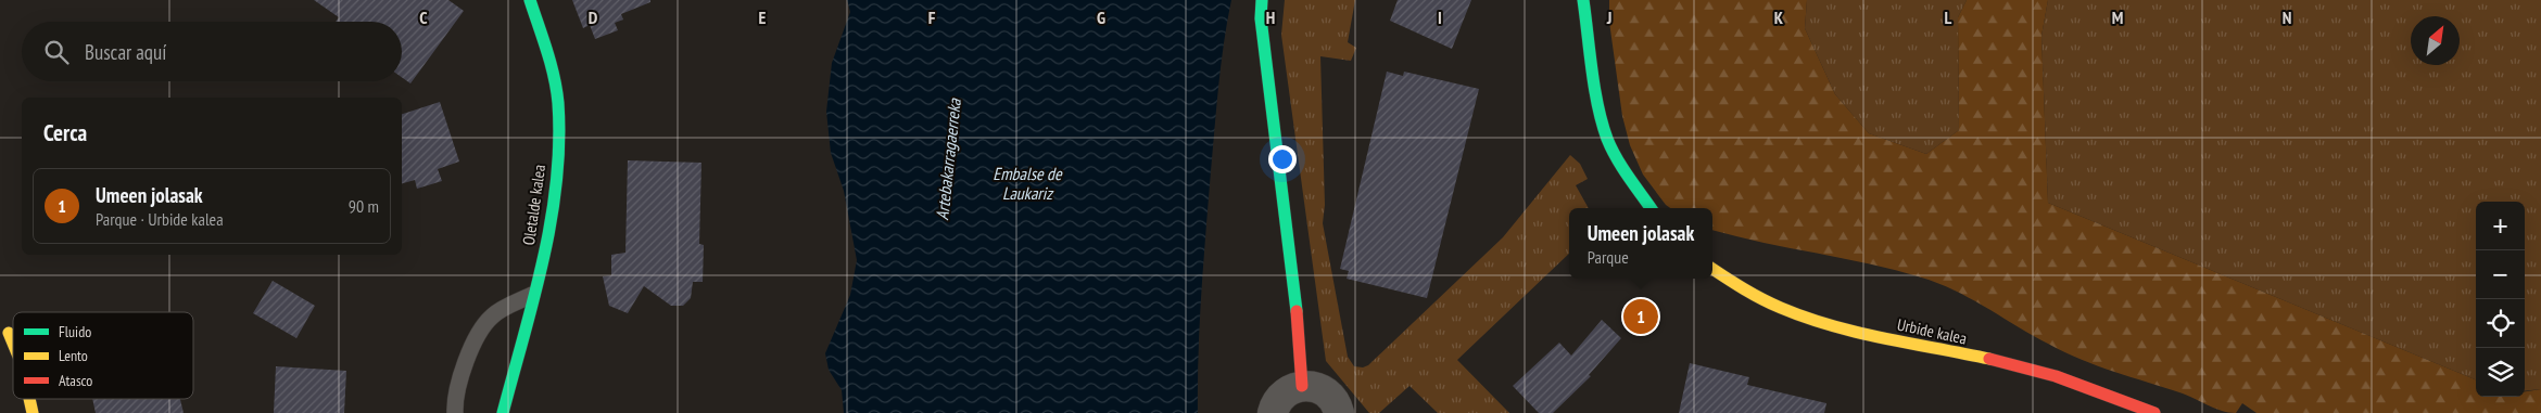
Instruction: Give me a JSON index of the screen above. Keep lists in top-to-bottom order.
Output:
{
  "streets": {
    "street": ["Oletalde kalea", "Urbide kalea"]
  },
  "water": ["Artebakarragaerreka", "Embalse de Laukariz"],
  "legend": ["Fluido", "Lento", "Atasco"],
  "north": "top right",
  "page": {
    "search": "Buscar aquí",
    "heading": "Cerca",
    "list": [
      {
        "mark": "1",
        "name": "Umeen jolasak",
        "note": "Parque · Urbide kalea",
        "value": "90 m"
      }
    ],
    "map_buttons": ["+", "−"],
    "popup": ["Umeen jolasak", "Parque"],
    "pins": "1"
  },
  "grid": {
    "columns": [
      "C",
      "D",
      "E",
      "F",
      "G",
      "H",
      "I",
      "J",
      "K",
      "L",
      "M",
      "N"
    ]
  }
}
